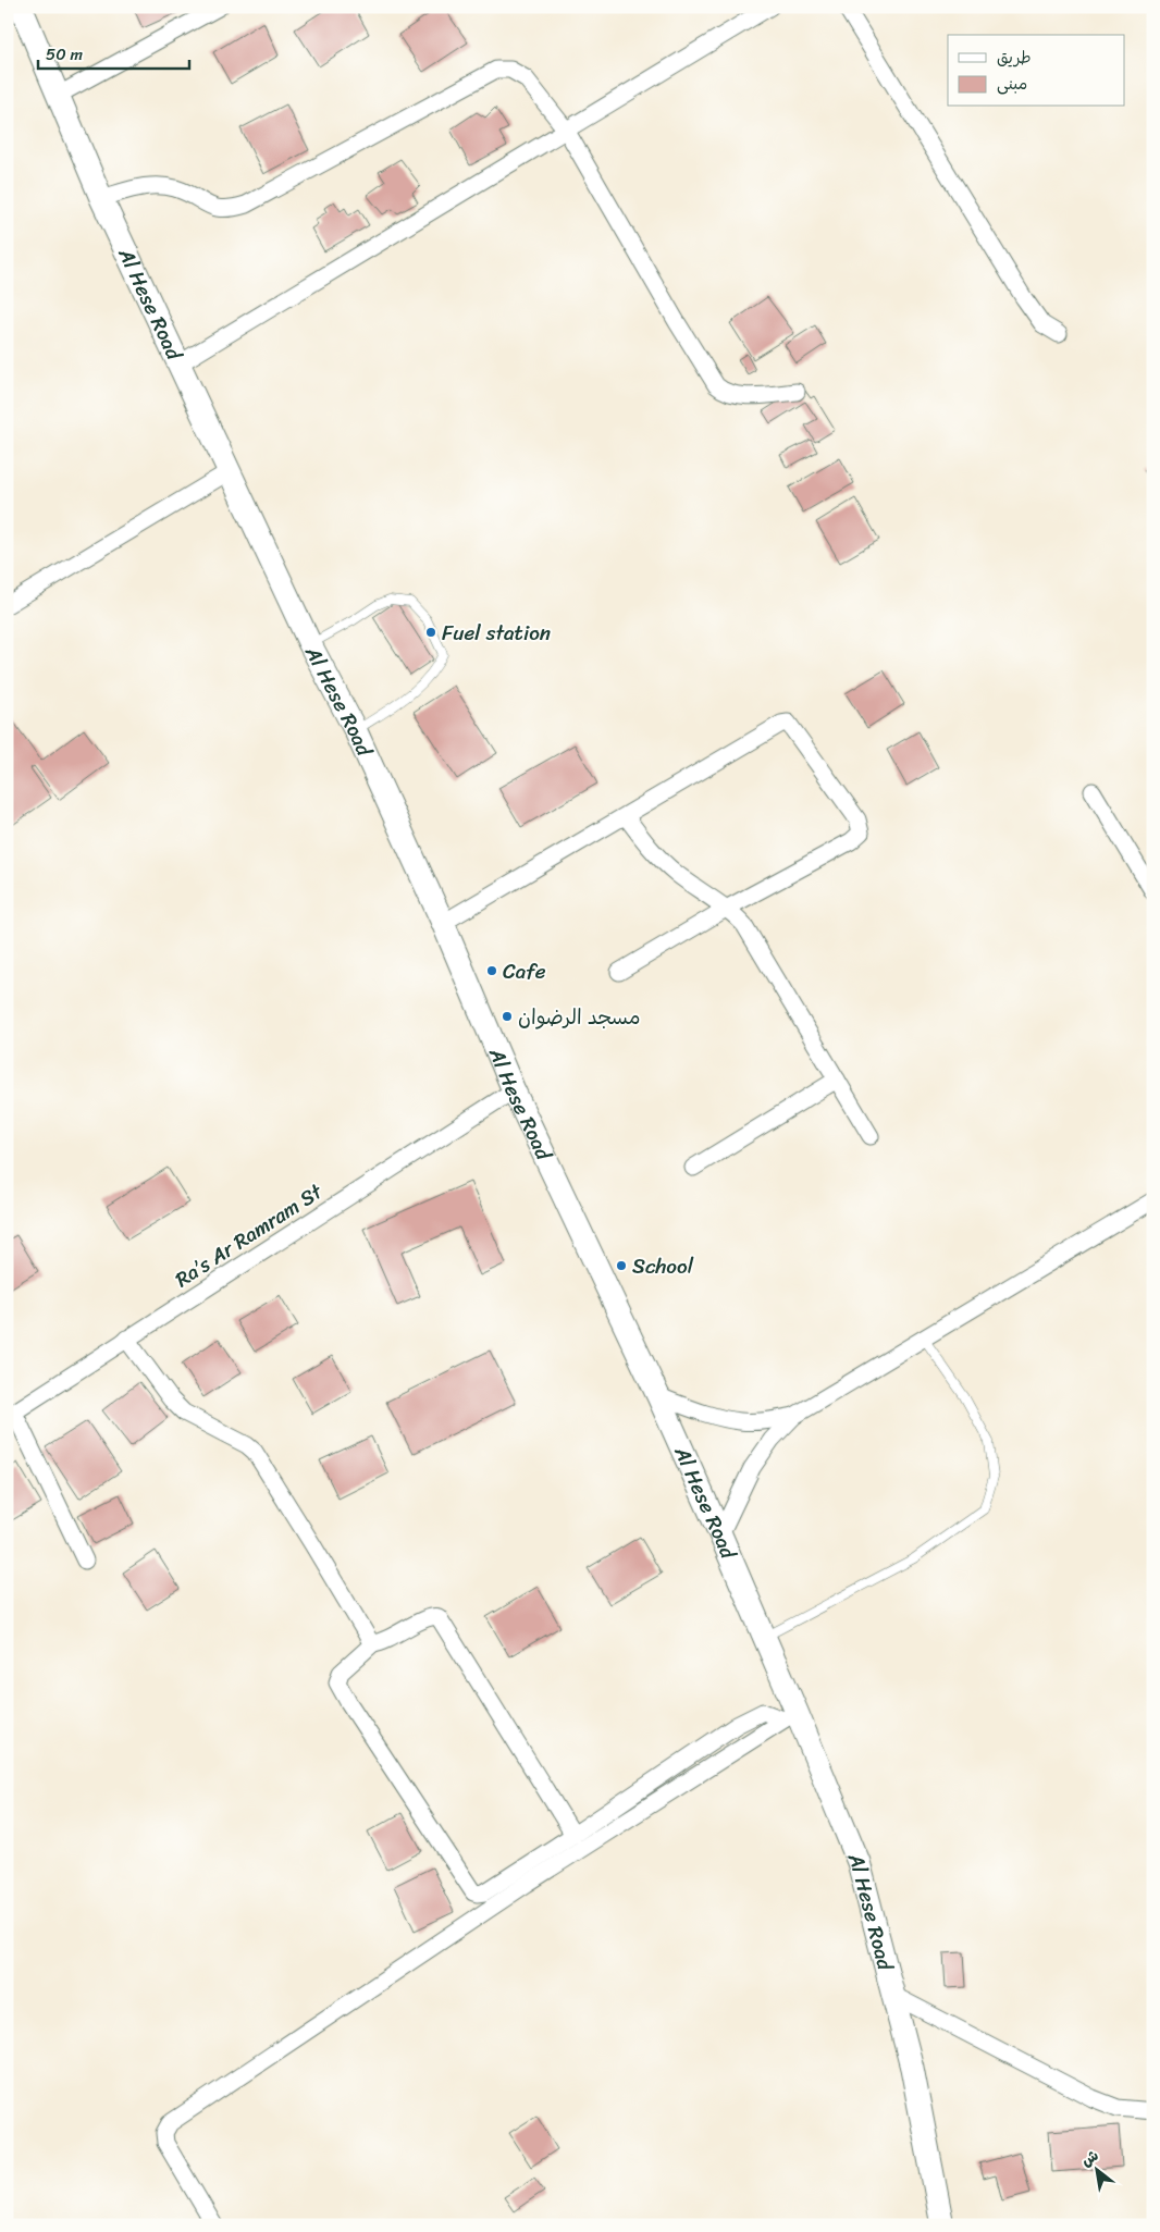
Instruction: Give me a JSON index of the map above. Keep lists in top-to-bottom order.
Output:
{
  "streets": {
    "street": ["Al Hese Road", "Ra’s Ar Ramram St"]
  },
  "crossings": [
    ["Al Hese Road", "Ra’s Ar Ramram St"]
  ],
  "places": [
    "Fuel station",
    "Cafe",
    "مسجد الرضوان",
    "School"
  ],
  "legend": ["طريق", "مبنى"],
  "scale_bar": "50 m",
  "north": "top left"
}
